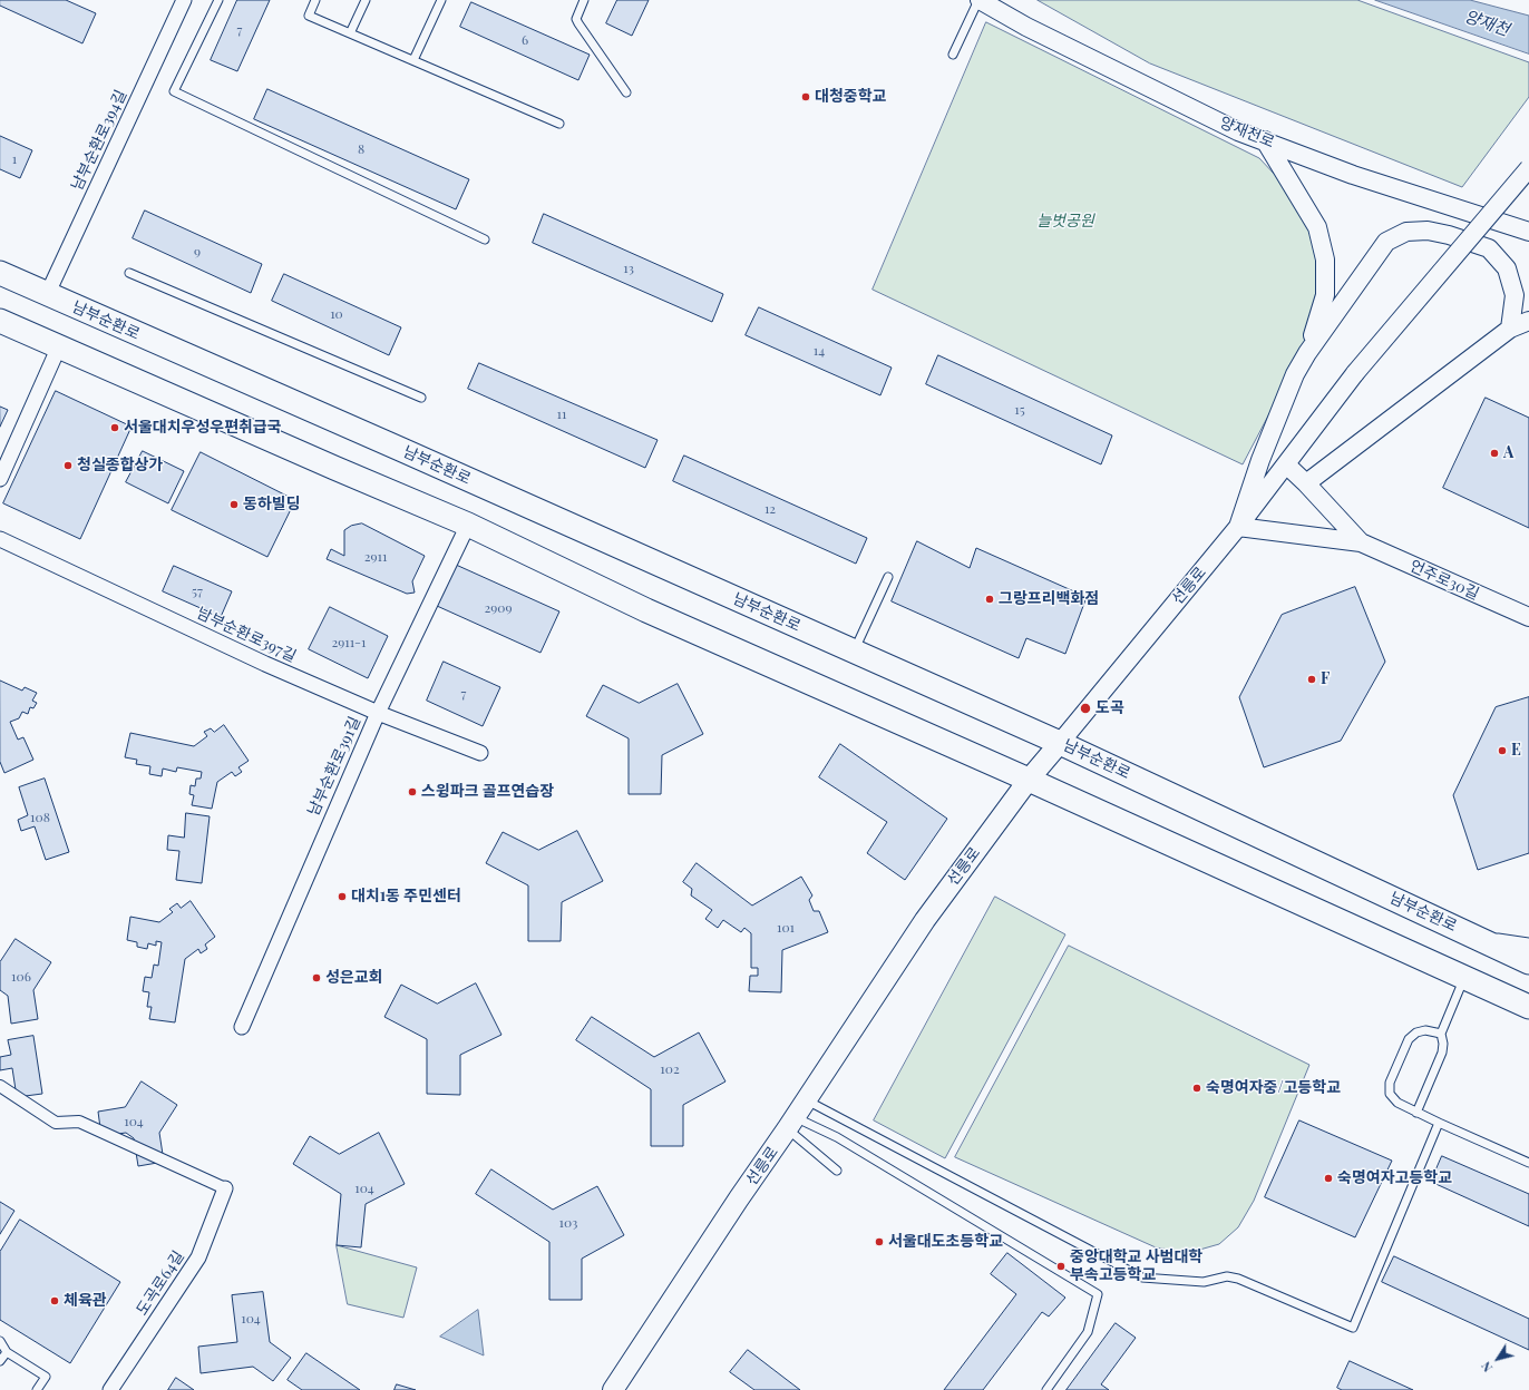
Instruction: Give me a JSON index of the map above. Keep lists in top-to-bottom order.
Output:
{
  "streets": {
    "main road": ["남부순환로", "선릉로"],
    "street": [
      "양재천로",
      "남부순환로394길",
      "언주로30길",
      "남부순환로397길",
      "남부순환로391길",
      "도곡로64길"
    ]
  },
  "crossings": [
    ["남부순환로394길", "남부순환로"],
    ["남부순환로", "선릉로"],
    ["남부순환로397길", "남부순환로391길"]
  ],
  "water": ["양재천"],
  "parks": ["늘벗공원"],
  "places": [
    "대청중학교",
    "서울대치우성우편취급국",
    "A",
    "청실종합상가",
    "동하빌딩",
    "그랑프리백화점",
    "F",
    "도곡",
    "E",
    "스윙파크 골프연습장",
    "대치1동 주민센터",
    "성은교회",
    "숙명여자중/고등학교",
    "숙명여자고등학교",
    "서울대도초등학교",
    "중앙대학교 사범대학 부속고등학교",
    "체육관"
  ],
  "house_numbers": [
    "7",
    "6",
    "8",
    "1",
    "9",
    "13",
    "10",
    "14",
    "15",
    "11",
    "12",
    "2911",
    "57",
    "2909",
    "2911-1",
    "7",
    "108",
    "101",
    "106",
    "102",
    "104",
    "104",
    "103",
    "104"
  ],
  "north": "bottom left"
}
